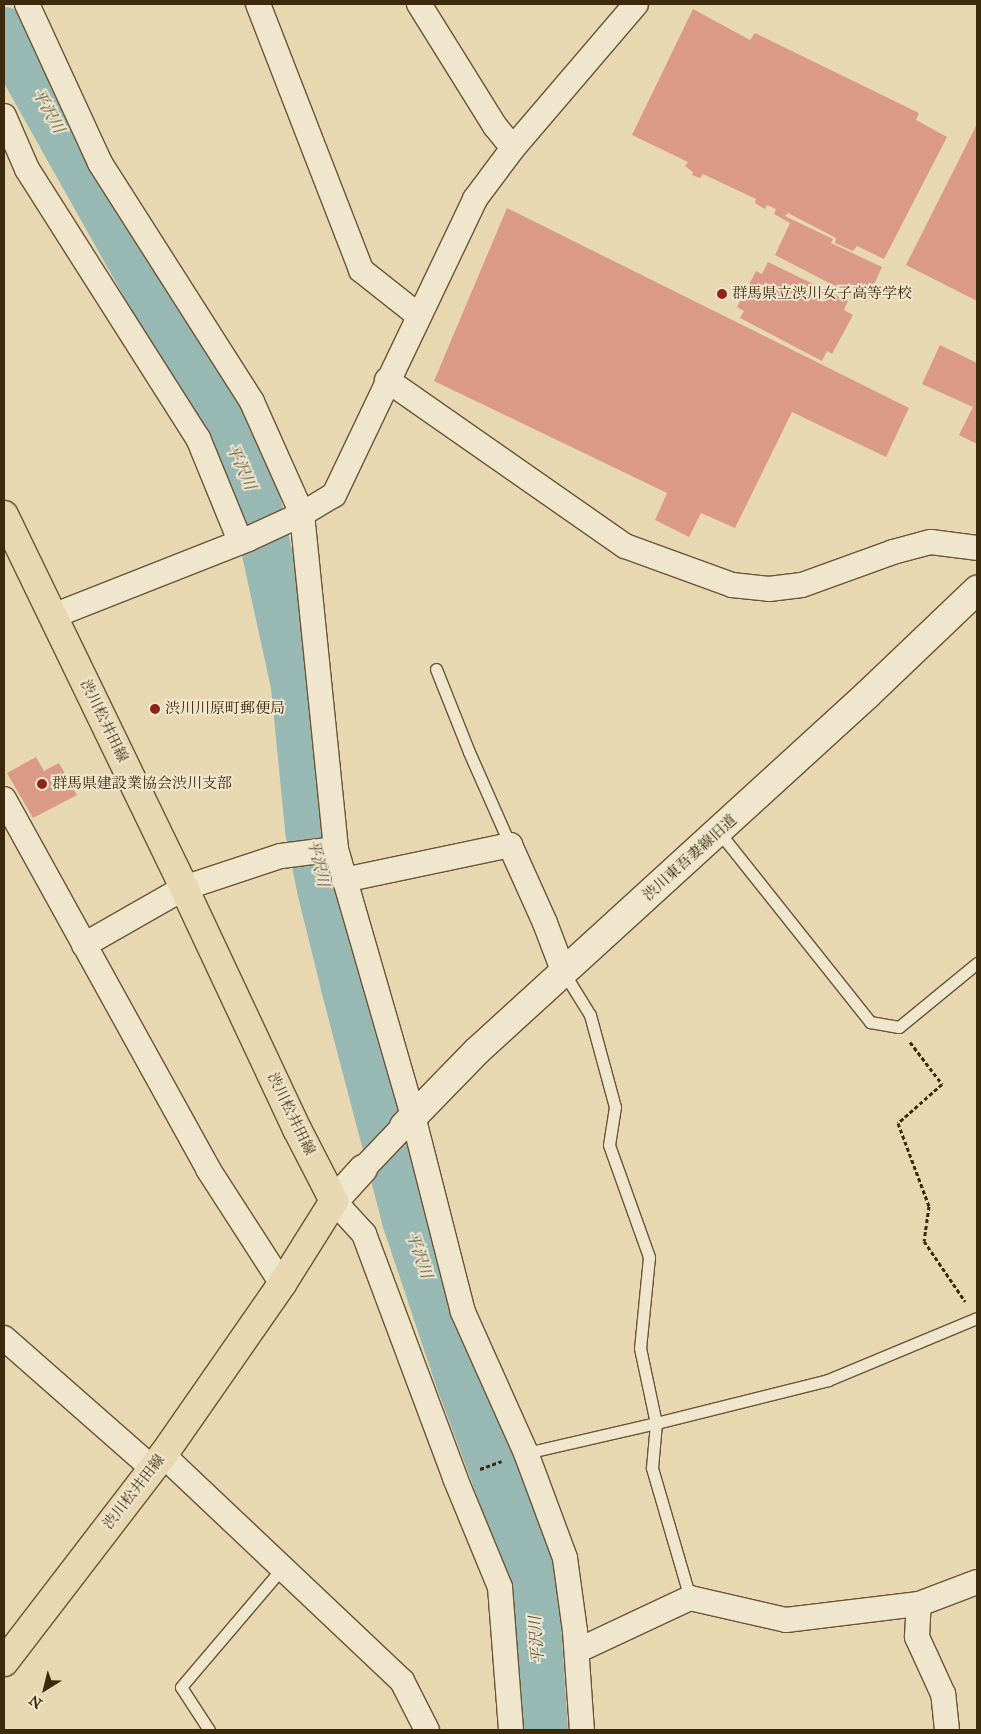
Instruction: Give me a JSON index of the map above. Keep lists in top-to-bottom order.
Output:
{
  "streets": {
    "main road": ["渋川松井田線"],
    "street": ["渋川東吾妻線旧道"]
  },
  "water": ["平沢川"],
  "places": ["群馬県立渋川女子高等学校", "渋川川原町郵便局", "群馬県建設業協会渋川支部"],
  "north": "bottom left"
}
